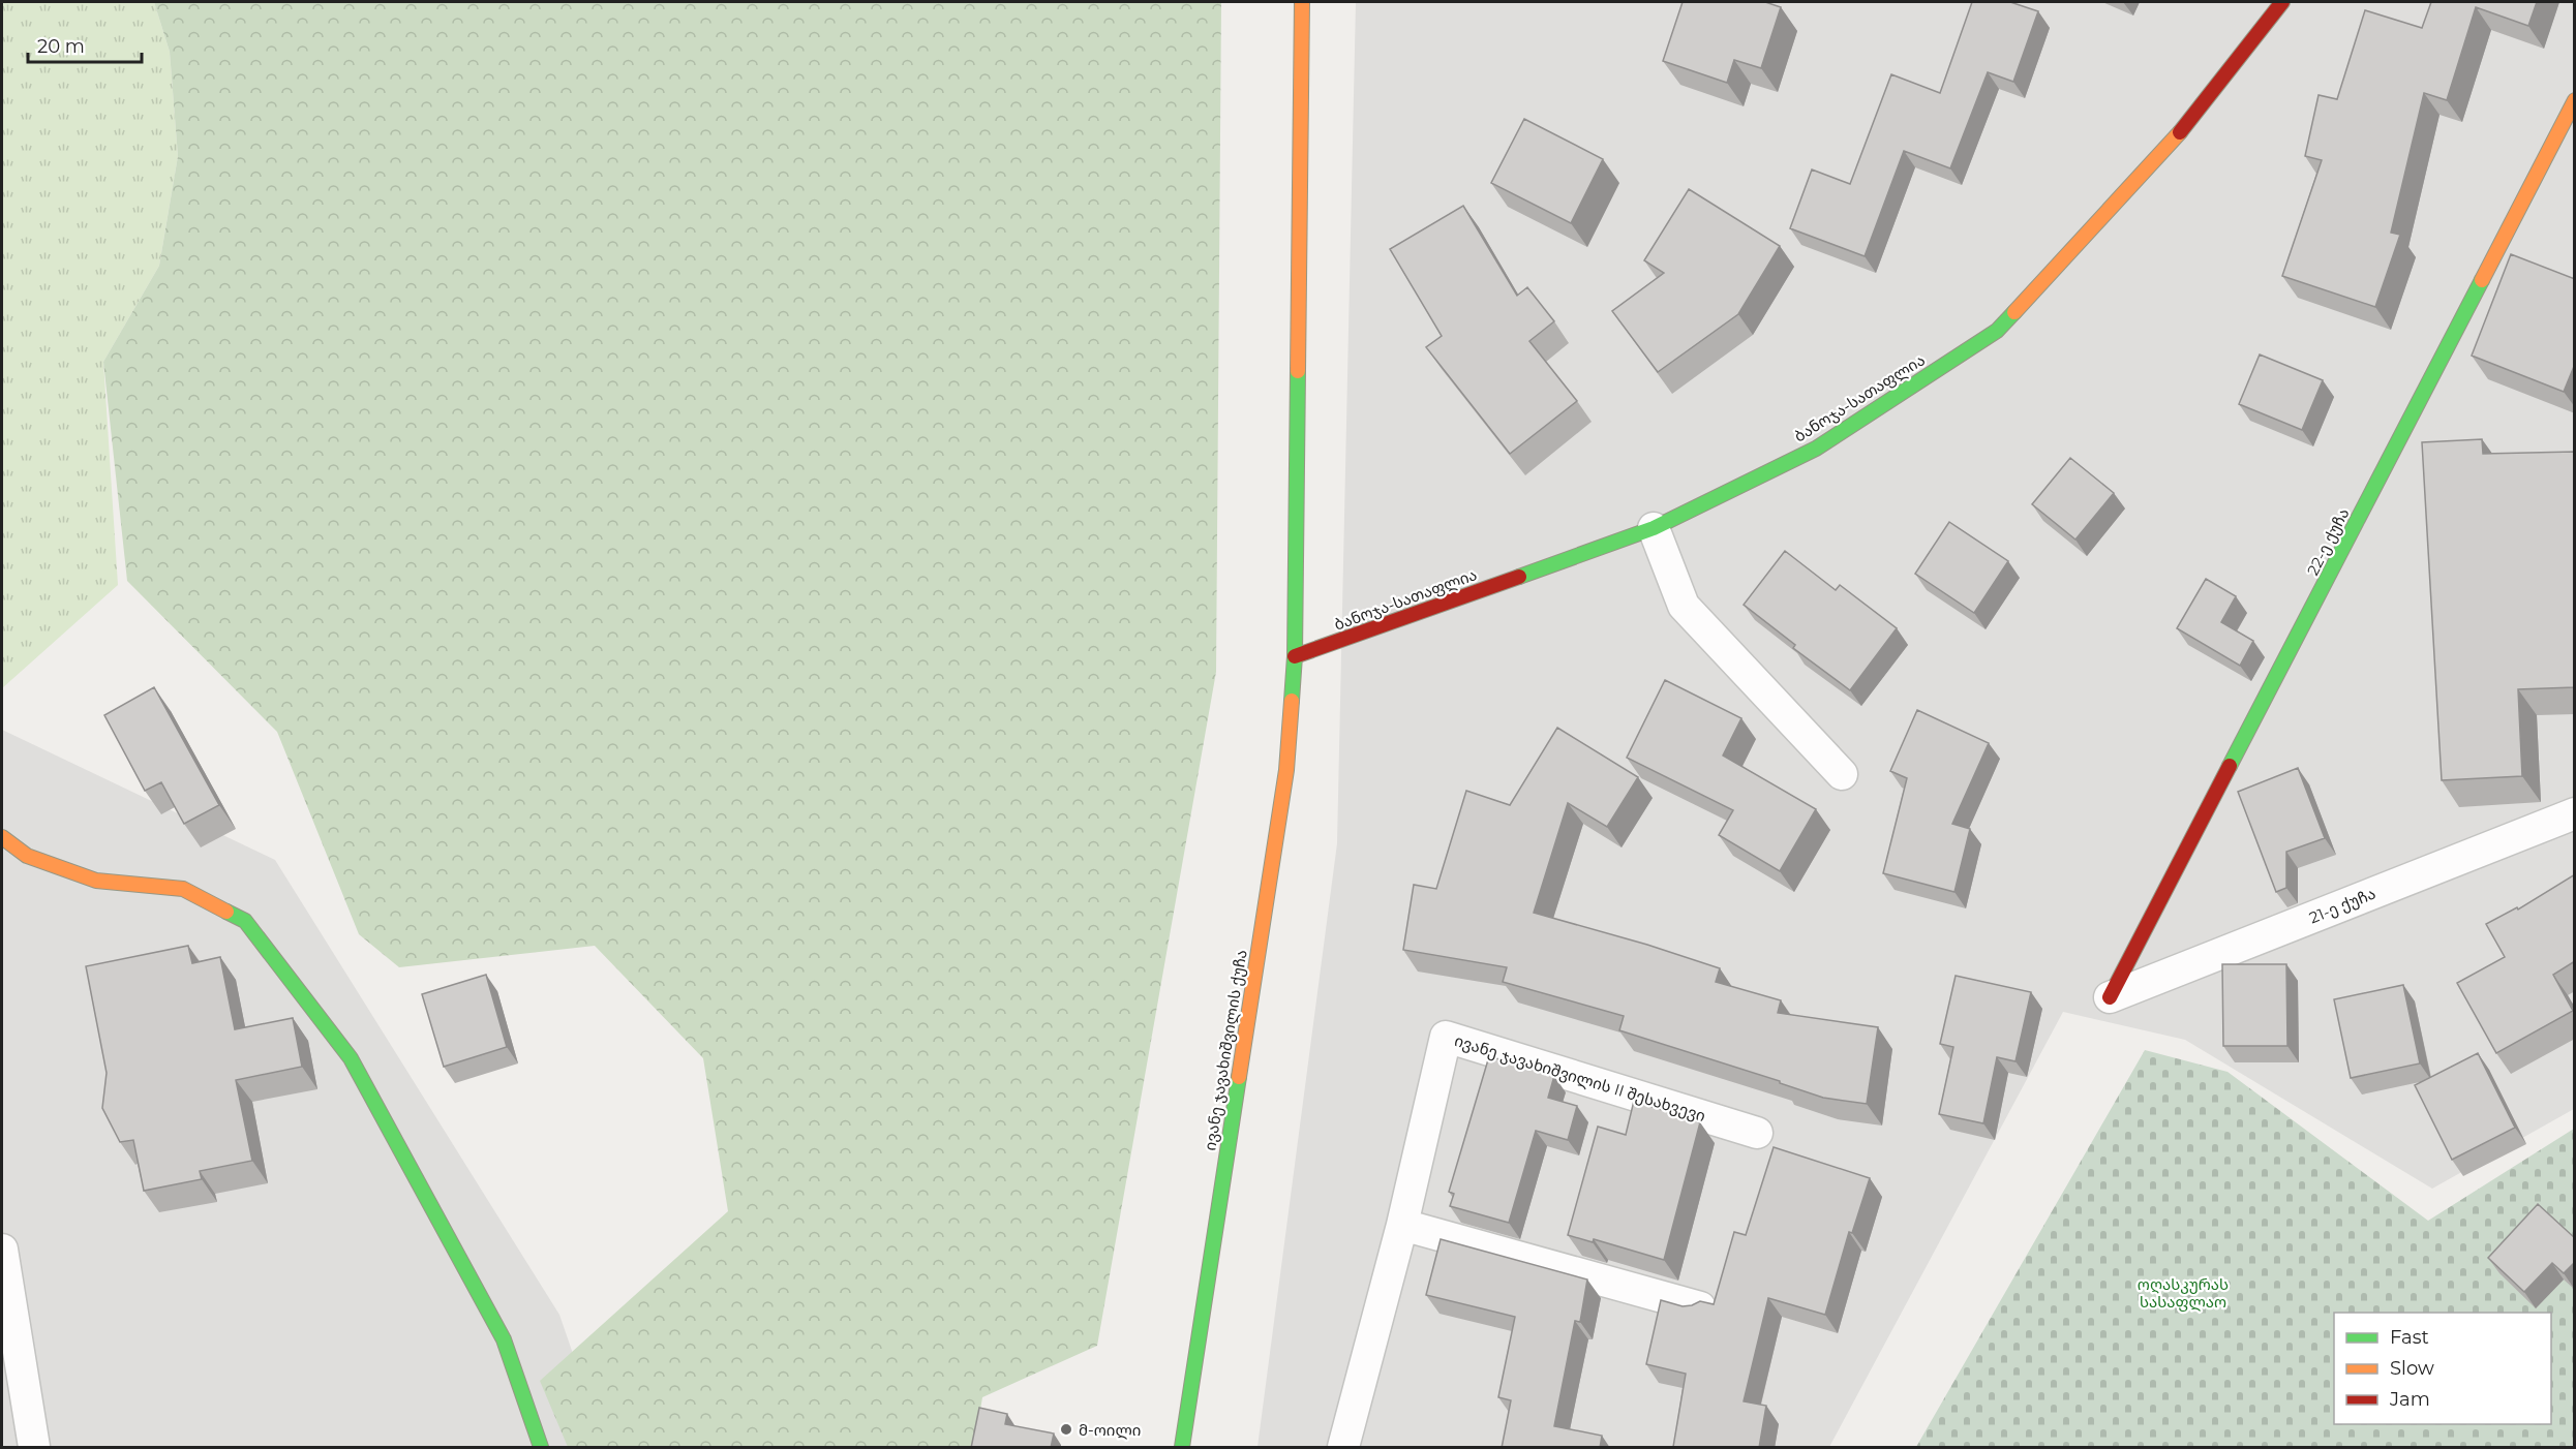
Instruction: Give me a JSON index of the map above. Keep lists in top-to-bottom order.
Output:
{
  "streets": {
    "street": [
      "ბანოჯა-სათაფლია",
      "22-ე ქუჩა",
      "21-ე ქუჩა",
      "ივანე ჯავახიშვილის ქუჩა",
      "ივანე ჯავახიშვილის II შესახვევი"
    ]
  },
  "crossings": [
    ["ბანოჯა-სათაფლია", "ივანე ჯავახიშვილის ქუჩა"],
    ["22-ე ქუჩა", "21-ე ქუჩა"]
  ],
  "parks": ["ოღასკურას სასაფლაო"],
  "places": ["მ-ოილი"],
  "legend": ["Fast", "Slow", "Jam"],
  "scale_bar": "20 m"
}
